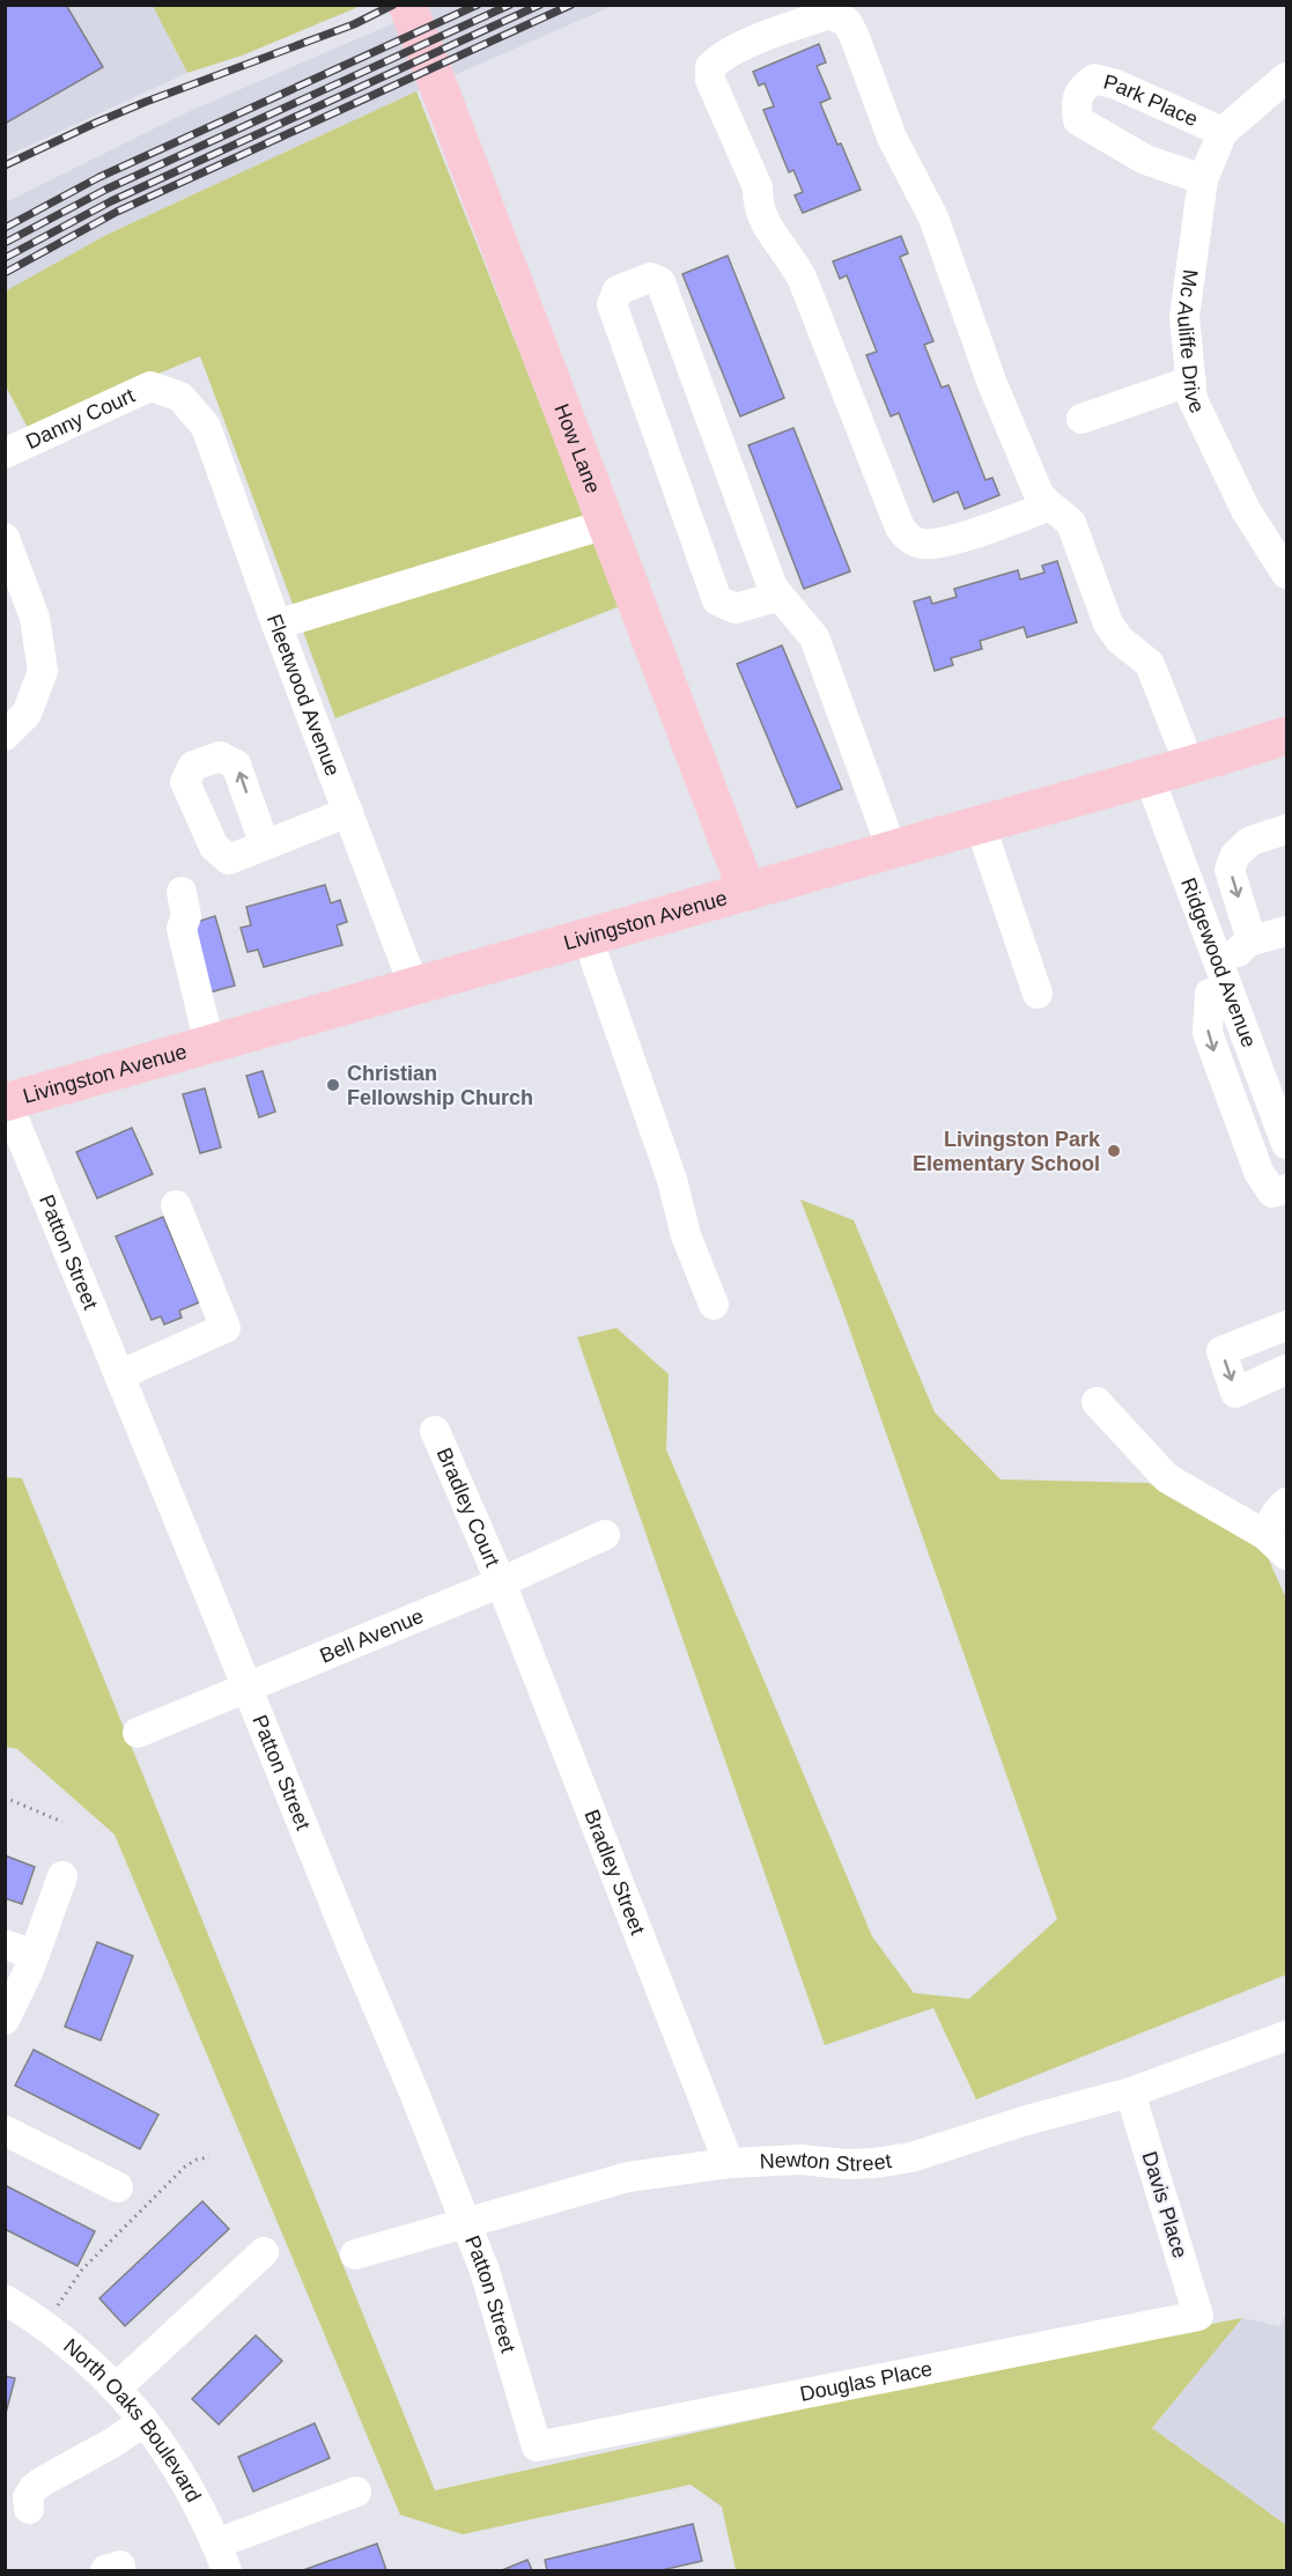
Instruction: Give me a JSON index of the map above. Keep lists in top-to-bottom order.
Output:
{
  "streets": {
    "main road": ["How Lane", "Livingston Avenue"],
    "street": [
      "Park Place",
      "Mc Auliffe Drive",
      "Danny Court",
      "Fleetwood Avenue",
      "Ridgewood Avenue",
      "Patton Street",
      "Bradley Court",
      "Bell Avenue",
      "Bradley Street",
      "Newton Street",
      "Davis Place",
      "Douglas Place",
      "North Oaks Boulevard"
    ]
  },
  "crossings": [
    ["Park Place", "Mc Auliffe Drive"],
    ["Danny Court", "Fleetwood Avenue"],
    ["How Lane", "Livingston Avenue"],
    ["Fleetwood Avenue", "Livingston Avenue"],
    ["Livingston Avenue", "Ridgewood Avenue"],
    ["Livingston Avenue", "Patton Street"],
    ["Patton Street", "Bell Avenue"],
    ["Patton Street", "Newton Street"],
    ["Patton Street", "Douglas Place"],
    ["Bradley Court", "Bell Avenue"],
    ["Bradley Court", "Bradley Street"],
    ["Bell Avenue", "Bradley Street"],
    ["Bradley Street", "Newton Street"],
    ["Newton Street", "Davis Place"],
    ["Davis Place", "Douglas Place"]
  ],
  "places": ["Christian Fellowship Church", "Livingston Park Elementary School"]
}
